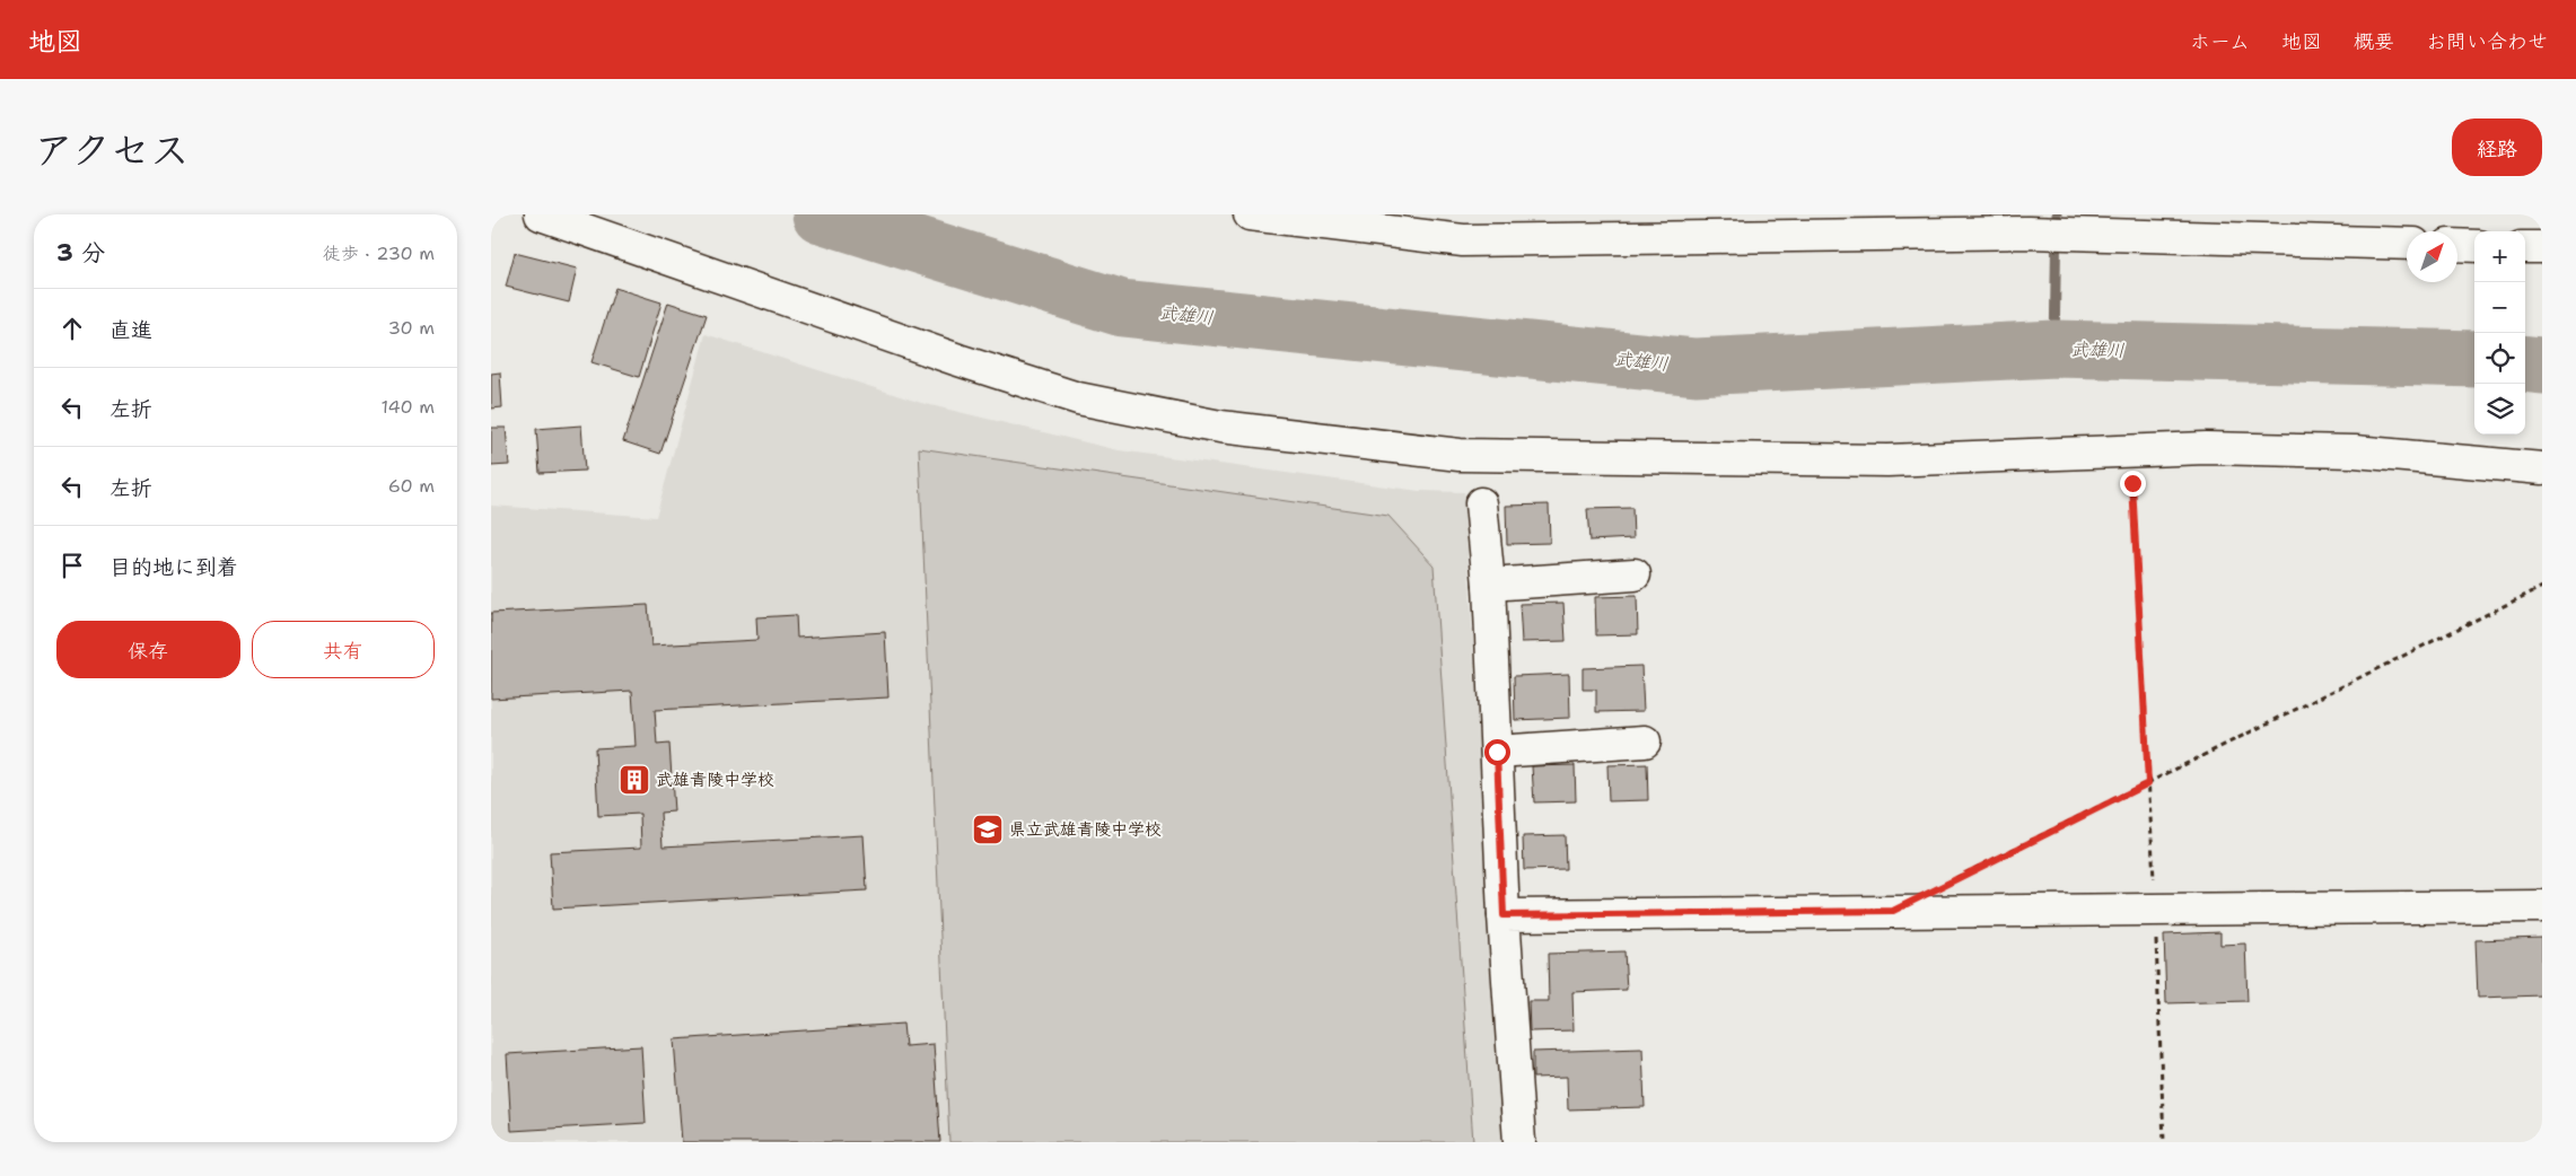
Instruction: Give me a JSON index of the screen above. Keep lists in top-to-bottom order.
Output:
{
  "water": ["武雄川"],
  "places": {
    "building": ["武雄青陵中学校"],
    "school or university": ["県立武雄青陵中学校"]
  },
  "north": "top right",
  "page": {
    "header": "地図",
    "nav": [
      "ホーム",
      "地図",
      "概要",
      "お問い合わせ"
    ],
    "title": "アクセス",
    "buttons": [
      "経路",
      ["保存", "共有"]
    ],
    "heading": ["3 分", "徒歩 · 230 m"],
    "map_buttons": ["+", "−"],
    "list": [
      ["直進", "30 m"],
      ["左折", "140 m"],
      ["左折", "60 m"],
      "目的地に到着"
    ]
  }
}
